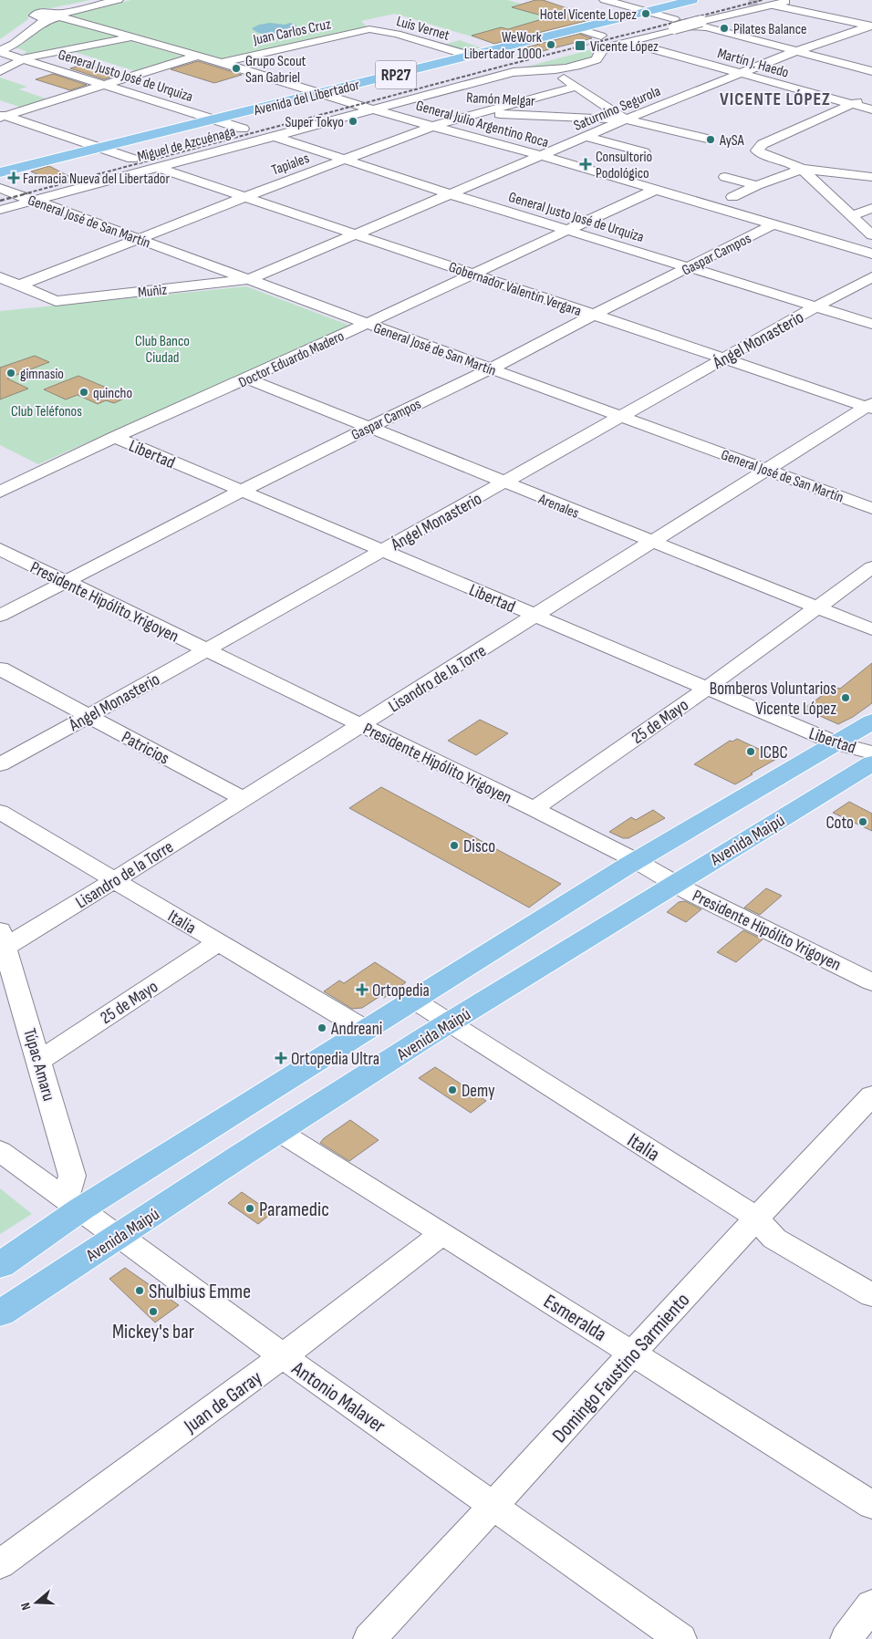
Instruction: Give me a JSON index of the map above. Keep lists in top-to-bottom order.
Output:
{
  "streets": {
    "main road": ["RP27", "Avenida del Libertador", "Avenida Maipú"],
    "street": [
      "Luis Vernet",
      "Juan Carlos Cruz",
      "Martín J. Haedo",
      "General Justo José de Urquiza",
      "Ramón Melgar",
      "Saturnino Segurola",
      "General Julio Argentino Roca",
      "Miguel de Azcuénaga",
      "Tapiales",
      "General José de San Martín",
      "Gaspar Campos",
      "Gobernador Valentín Vergara",
      "Muñiz",
      "Ángel Monasterio",
      "Doctor Eduardo Madero",
      "Libertad",
      "Arenales",
      "Presidente Hipólito Yrigoyen",
      "Lisandro de la Torre",
      "25 de Mayo",
      "Patricios",
      "Italia",
      "Túpac Amaru",
      "Esmeralda",
      "Domingo Faustino Sarmiento",
      "Antonio Malaver",
      "Juan de Garay"
    ]
  },
  "crossings": [
    ["Luis Vernet", "Juan Carlos Cruz"],
    ["Luis Vernet", "Avenida del Libertador"],
    ["Juan Carlos Cruz", "General Julio Argentino Roca"],
    ["Martín J. Haedo", "Saturnino Segurola"],
    ["Martín J. Haedo", "Miguel de Azcuénaga"],
    ["General Justo José de Urquiza", "Avenida del Libertador"],
    ["General Justo José de Urquiza", "Saturnino Segurola"],
    ["General Justo José de Urquiza", "Miguel de Azcuénaga"],
    ["General Justo José de Urquiza", "Tapiales"],
    ["General Justo José de Urquiza", "Gaspar Campos"],
    ["General Justo José de Urquiza", "Ángel Monasterio"],
    ["General Justo José de Urquiza", "Doctor Eduardo Madero"],
    ["Avenida del Libertador", "General Julio Argentino Roca"],
    ["Ramón Melgar", "Saturnino Segurola"],
    ["Ramón Melgar", "Tapiales"],
    ["Saturnino Segurola", "General Julio Argentino Roca"],
    ["Saturnino Segurola", "General José de San Martín"],
    ["Saturnino Segurola", "Gobernador Valentín Vergara"],
    ["Saturnino Segurola", "Muñiz"],
    ["General Julio Argentino Roca", "Miguel de Azcuénaga"],
    ["General Julio Argentino Roca", "Tapiales"],
    ["General Julio Argentino Roca", "Gaspar Campos"],
    ["General Julio Argentino Roca", "Doctor Eduardo Madero"],
    ["Miguel de Azcuénaga", "General José de San Martín"],
    ["Miguel de Azcuénaga", "Gobernador Valentín Vergara"],
    ["Tapiales", "General José de San Martín"],
    ["Tapiales", "Gobernador Valentín Vergara"],
    ["Tapiales", "Muñiz"],
    ["General José de San Martín", "Gaspar Campos"],
    ["General José de San Martín", "Muñiz"],
    ["General José de San Martín", "Ángel Monasterio"],
    ["General José de San Martín", "Doctor Eduardo Madero"],
    ["General José de San Martín", "Lisandro de la Torre"],
    ["Gaspar Campos", "Gobernador Valentín Vergara"],
    ["Gaspar Campos", "Libertad"],
    ["Gaspar Campos", "Arenales"],
    ["Gaspar Campos", "Presidente Hipólito Yrigoyen"],
    ["Gobernador Valentín Vergara", "Ángel Monasterio"],
    ["Gobernador Valentín Vergara", "Doctor Eduardo Madero"],
    ["Gobernador Valentín Vergara", "Lisandro de la Torre"],
    ["Ángel Monasterio", "Libertad"],
    ["Ángel Monasterio", "Arenales"],
    ["Ángel Monasterio", "Presidente Hipólito Yrigoyen"],
    ["Ángel Monasterio", "Patricios"],
    ["Doctor Eduardo Madero", "Libertad"],
    ["Doctor Eduardo Madero", "Arenales"],
    ["Libertad", "Lisandro de la Torre"],
    ["Libertad", "25 de Mayo"],
    ["Arenales", "Lisandro de la Torre"],
    ["Arenales", "25 de Mayo"],
    ["Presidente Hipólito Yrigoyen", "Lisandro de la Torre"],
    ["Presidente Hipólito Yrigoyen", "25 de Mayo"],
    ["Presidente Hipólito Yrigoyen", "Avenida Maipú"],
    ["Lisandro de la Torre", "Patricios"],
    ["Lisandro de la Torre", "Italia"],
    ["Lisandro de la Torre", "Túpac Amaru"],
    ["25 de Mayo", "Italia"],
    ["25 de Mayo", "Túpac Amaru"],
    ["Avenida Maipú", "Italia"],
    ["Avenida Maipú", "Esmeralda"],
    ["Avenida Maipú", "Antonio Malaver"],
    ["Italia", "Domingo Faustino Sarmiento"],
    ["Túpac Amaru", "Antonio Malaver"],
    ["Esmeralda", "Domingo Faustino Sarmiento"],
    ["Esmeralda", "Juan de Garay"],
    ["Domingo Faustino Sarmiento", "Antonio Malaver"],
    ["Antonio Malaver", "Juan de Garay"]
  ],
  "districts": ["VICENTE LÓPEZ"],
  "parks": ["Club Banco Ciudad", "Club Teléfonos"],
  "places": {
    "other": [
      "Hotel Vicente Lopez",
      "Pilates Balance",
      "WeWork Libertador 1000",
      "Grupo Scout San Gabriel",
      "Super Tokyo",
      "AySA",
      "gimnasio",
      "quincho",
      "Bomberos Voluntarios Vicente López",
      "ICBC",
      "Coto",
      "Disco",
      "Andreani",
      "Demy",
      "Paramedic",
      "Shulbius Emme",
      "Mickey's bar"
    ],
    "transit": ["Vicente López"],
    "health": [
      "Consultorio Podológico",
      "Farmacia Nueva del Libertador",
      "Ortopedia",
      "Ortopedia Ultra"
    ]
  },
  "north": "left"
}
